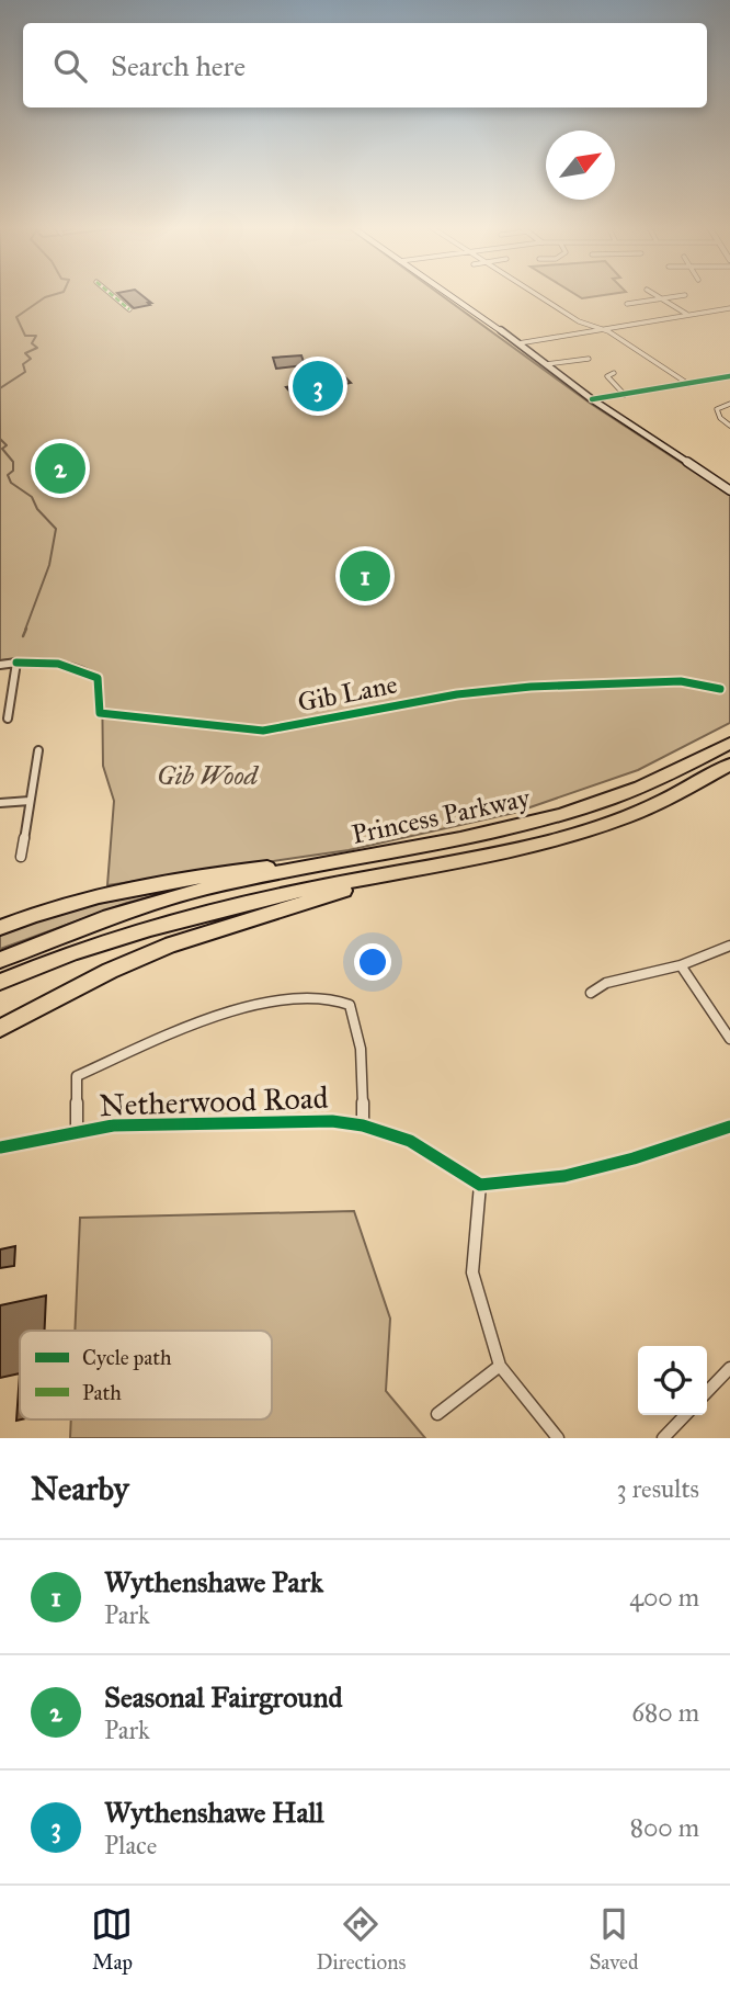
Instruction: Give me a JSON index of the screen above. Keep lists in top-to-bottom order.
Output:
{
  "streets": {
    "highway": ["Princess Parkway"],
    "street": ["Netherwood Road"],
    "cycle path": ["Gib Lane"]
  },
  "parks": ["Gib Wood"],
  "legend": ["Cycle path", "Path"],
  "north": "top right",
  "page": {
    "search": "Search here",
    "pins": ["3", "2", "1"],
    "heading": ["Nearby", "3 results"],
    "list": [
      {
        "mark": "1",
        "name": "Wythenshawe Park",
        "note": "Park",
        "value": "400 m"
      },
      {
        "mark": "2",
        "name": "Seasonal Fairground",
        "note": "Park",
        "value": "680 m"
      },
      {
        "mark": "3",
        "name": "Wythenshawe Hall",
        "note": "Place",
        "value": "800 m"
      }
    ],
    "nav": ["Map", "Directions", "Saved"]
  }
}
